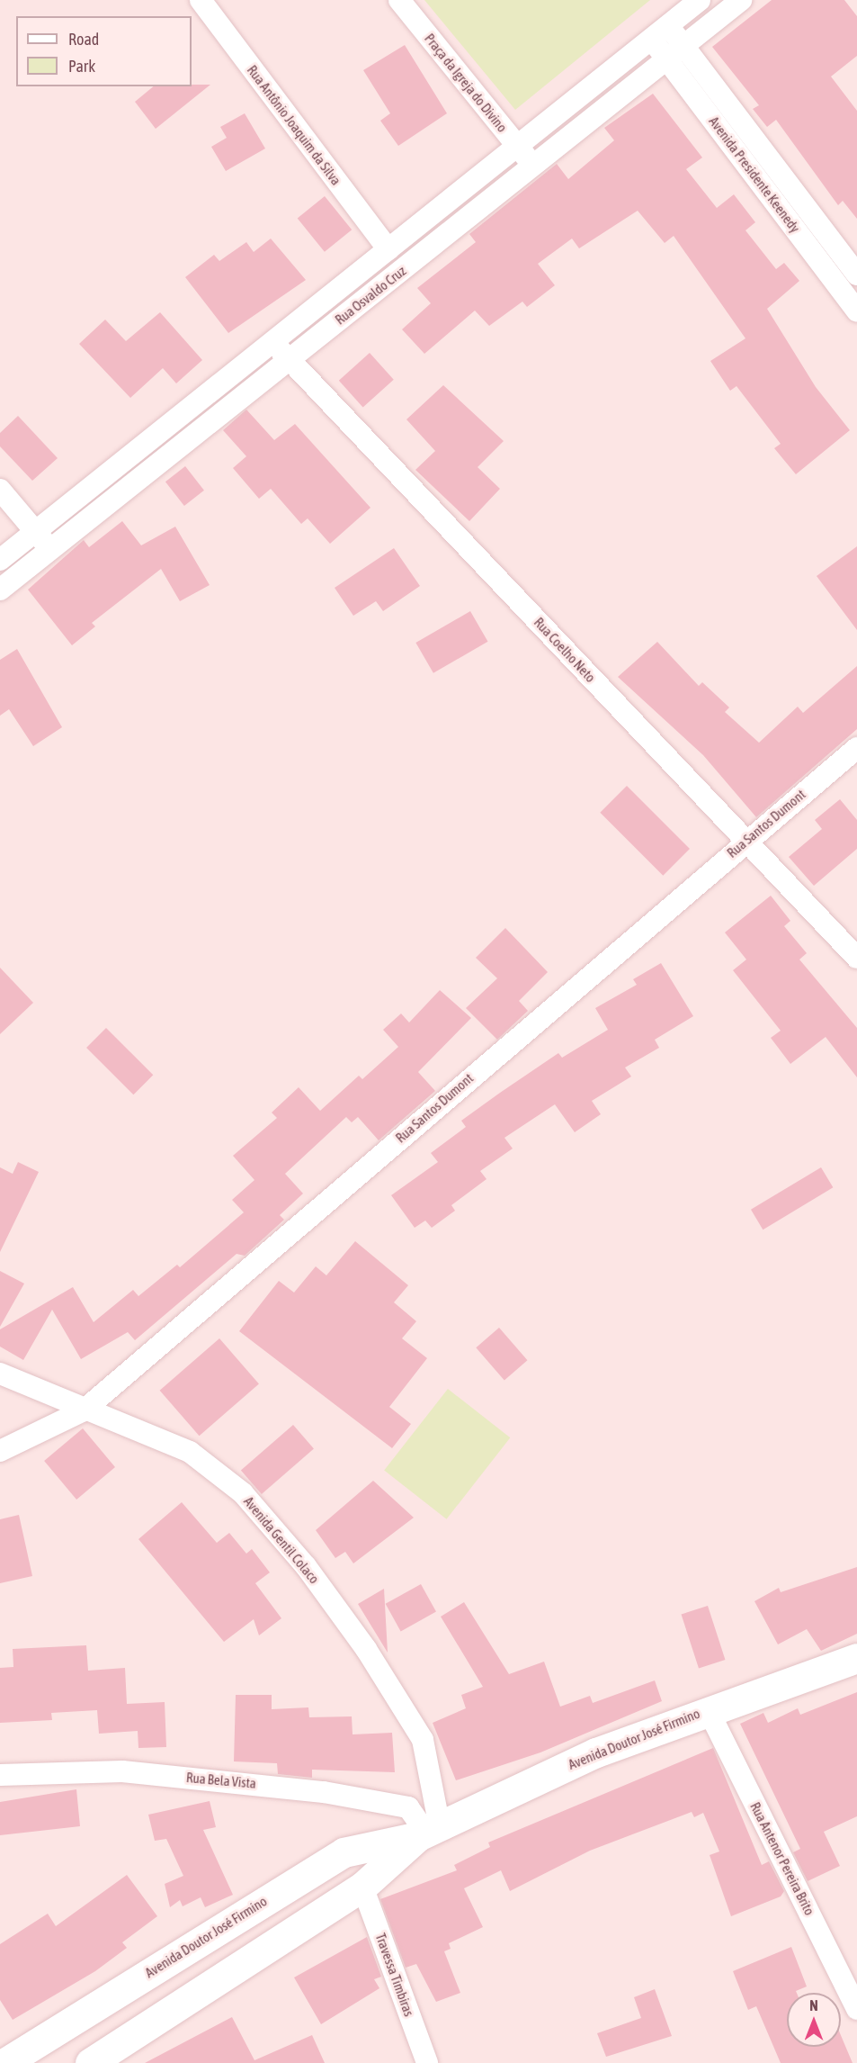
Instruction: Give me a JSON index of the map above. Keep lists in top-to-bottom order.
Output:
{
  "streets": {
    "street": [
      "Praça da Igreja do Divino",
      "Rua Antônio Joaquim da Silva",
      "Avenida Presidente Keenedy",
      "Rua Osvaldo Cruz",
      "Rua Coelho Neto",
      "Rua Santos Dumont",
      "Avenida Gentil Colaco",
      "Avenida Doutor José Firmino",
      "Rua Bela Vista",
      "Rua Antenor Pereira Brito",
      "Travessa Timbiras"
    ]
  },
  "crossings": [
    ["Praça da Igreja do Divino", "Rua Osvaldo Cruz"],
    ["Rua Antônio Joaquim da Silva", "Rua Osvaldo Cruz"],
    ["Avenida Presidente Keenedy", "Rua Osvaldo Cruz"],
    ["Rua Osvaldo Cruz", "Rua Coelho Neto"],
    ["Rua Coelho Neto", "Rua Santos Dumont"],
    ["Rua Santos Dumont", "Avenida Gentil Colaco"],
    ["Avenida Gentil Colaco", "Avenida Doutor José Firmino"],
    ["Avenida Gentil Colaco", "Rua Bela Vista"],
    ["Avenida Doutor José Firmino", "Rua Bela Vista"],
    ["Avenida Doutor José Firmino", "Rua Antenor Pereira Brito"],
    ["Avenida Doutor José Firmino", "Travessa Timbiras"]
  ],
  "legend": ["Road", "Park"],
  "north": "top"
}
